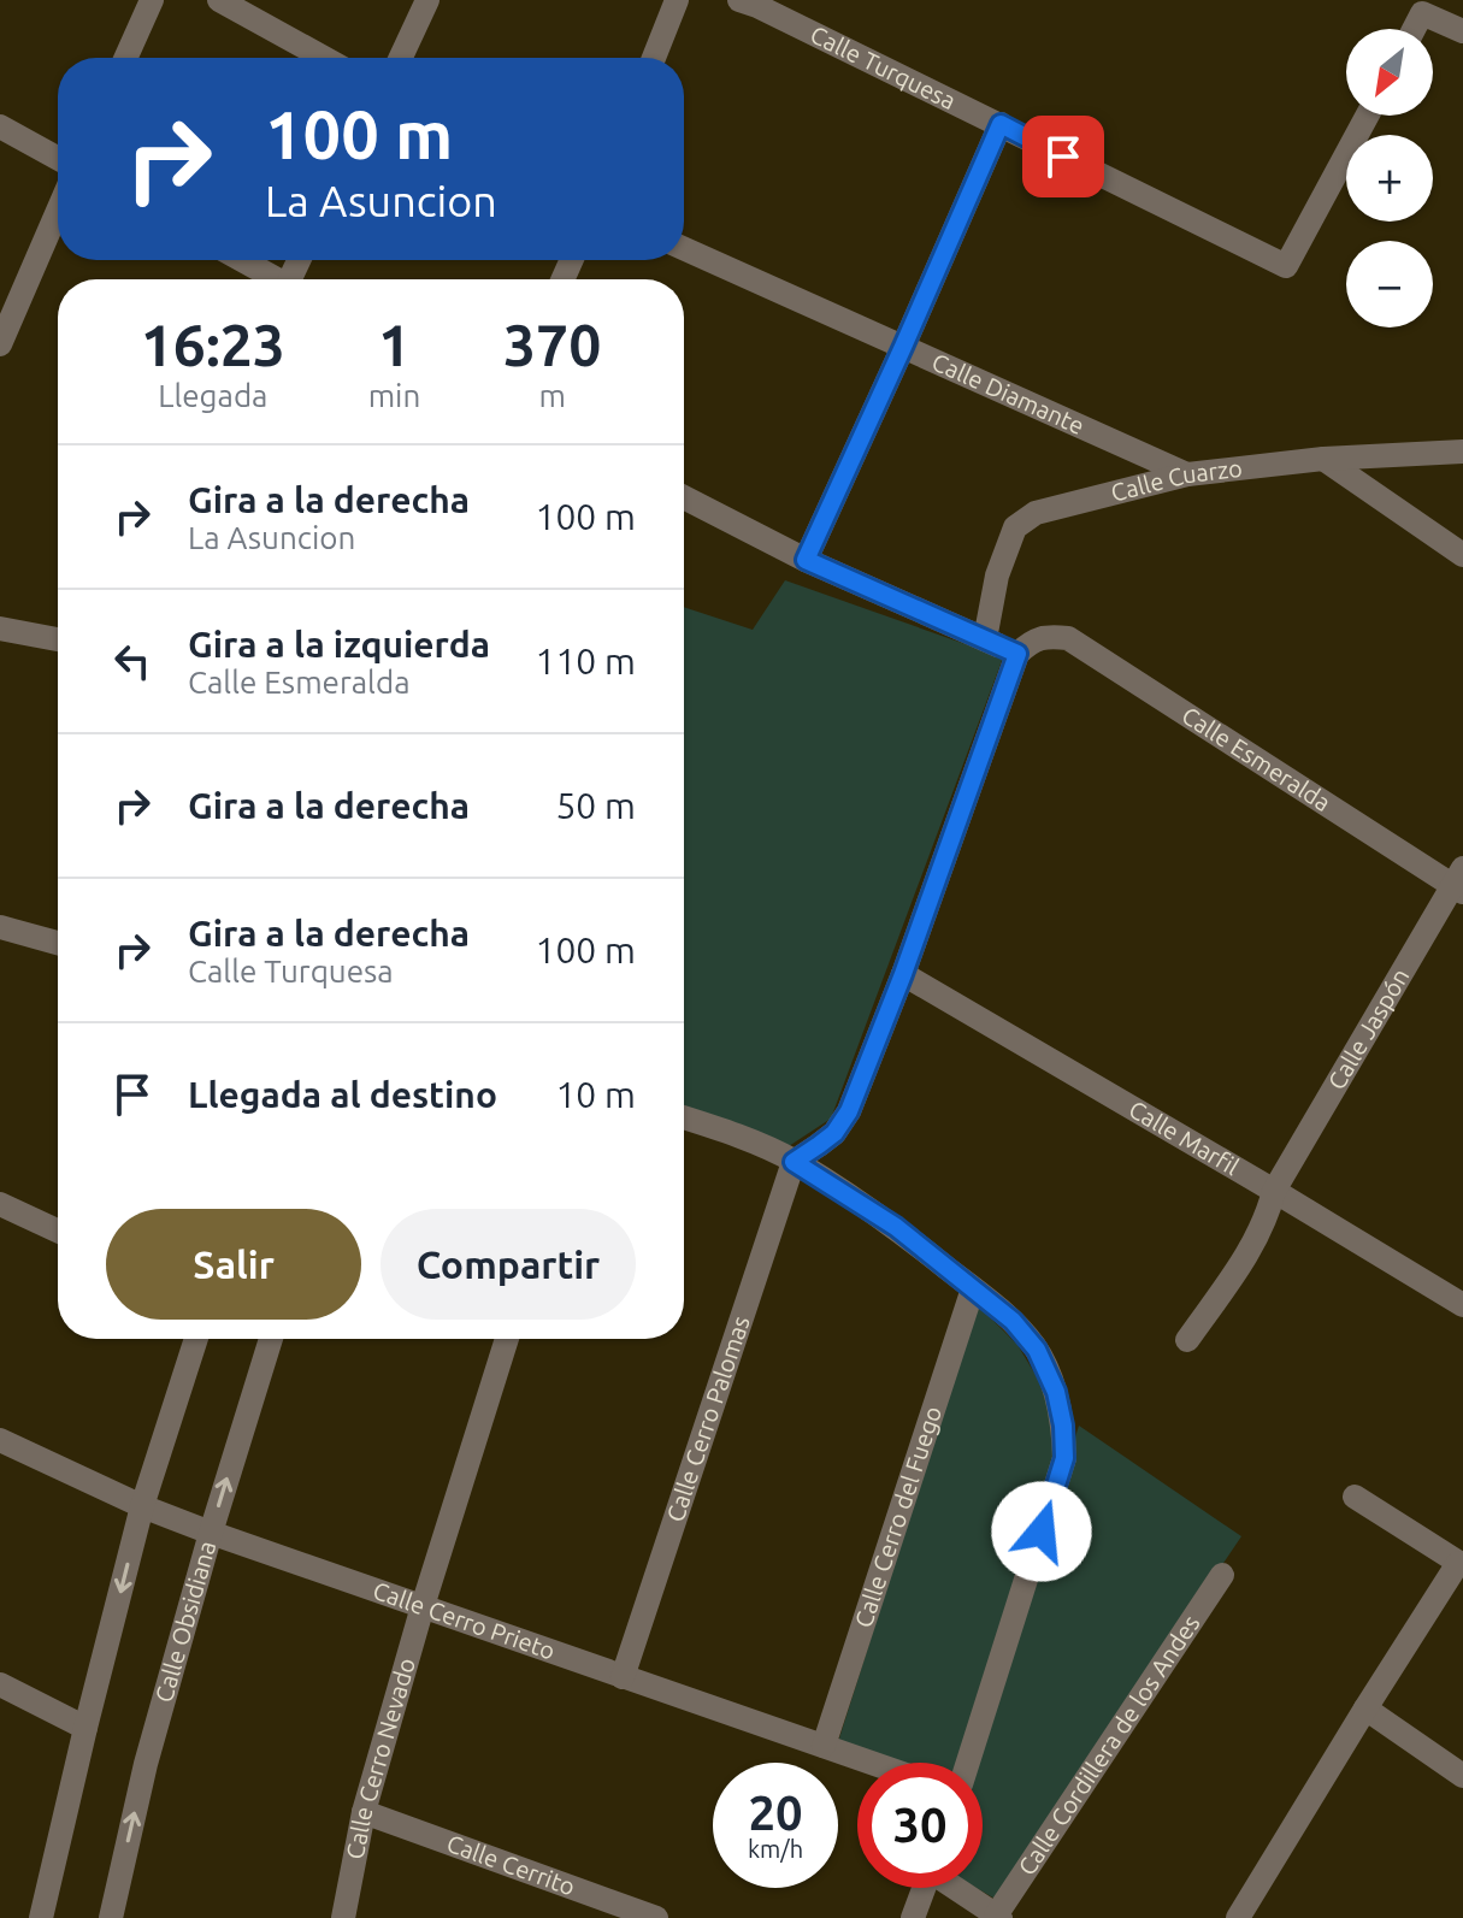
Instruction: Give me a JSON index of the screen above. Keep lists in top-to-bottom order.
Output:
{
  "streets": {
    "street": [
      "Calle Turquesa",
      "Calle Diamante",
      "Calle Cuarzo",
      "Calle Esmeralda",
      "Calle Jaspón",
      "Calle Marfil",
      "Calle Cerro Palomas",
      "Calle Cerro del Fuego",
      "Calle Obsidiana",
      "Calle Cerro Prieto",
      "Calle Cordillera de los Andes",
      "Calle Cerro Nevado",
      "Calle Cerrito"
    ]
  },
  "crossings": [
    ["Calle Diamante", "Calle Cuarzo"],
    ["Calle Esmeralda", "Calle Jaspón"],
    ["Calle Jaspón", "Calle Marfil"],
    ["Calle Cerro Palomas", "Calle Cerro Prieto"],
    ["Calle Cerro del Fuego", "Calle Cerro Prieto"],
    ["Calle Obsidiana", "Calle Cerro Prieto"],
    ["Calle Cerro Prieto", "Calle Cerro Nevado"],
    ["Calle Cerro Nevado", "Calle Cerrito"]
  ],
  "north": "bottom left",
  "page": {
    "map_buttons": ["+", "−"],
    "turn": ["100 m", "La Asuncion"],
    "eta": [
      "16:23",
      "Llegada",
      "1",
      "min",
      "370",
      "m"
    ],
    "list": [
      {
        "name": "Gira a la derecha",
        "note": "La Asuncion",
        "value": "100 m"
      },
      {
        "name": "Gira a la izquierda",
        "note": "Calle Esmeralda",
        "value": "110 m"
      },
      {
        "name": "Gira a la derecha",
        "value": "50 m"
      },
      {
        "name": "Gira a la derecha",
        "note": "Calle Turquesa",
        "value": "100 m"
      },
      {
        "name": "Llegada al destino",
        "value": "10 m"
      }
    ],
    "buttons": ["Salir", "Compartir"],
    "speed": "20 km/h",
    "limit": "30"
  }
}
